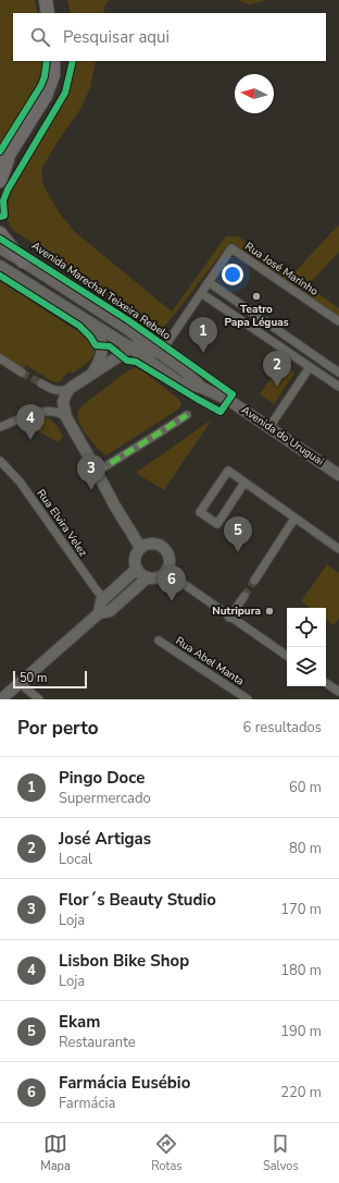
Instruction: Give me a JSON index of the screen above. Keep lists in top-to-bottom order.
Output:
{
  "streets": {
    "street": [
      "Rua José Marinho",
      "Avenida Marechal Teixeira Rebelo",
      "Avenida do Uruguai",
      "Rua Elvira Velez",
      "Rua Abel Manta"
    ]
  },
  "crossings": [
    ["Rua José Marinho", "Avenida Marechal Teixeira Rebelo"],
    ["Avenida Marechal Teixeira Rebelo", "Avenida do Uruguai"]
  ],
  "places": ["Teatro Papa Léguas", "Nutripura"],
  "scale_bar": "50 m",
  "north": "left",
  "page": {
    "search": "Pesquisar aqui",
    "pins": [
      "1",
      "2",
      "4",
      "3",
      "5",
      "6"
    ],
    "scale": "50 m",
    "heading": ["Por perto", "6 resultados"],
    "list": [
      {
        "mark": "1",
        "name": "Pingo Doce",
        "note": "Supermercado",
        "value": "60 m"
      },
      {
        "mark": "2",
        "name": "José Artigas",
        "note": "Local",
        "value": "80 m"
      },
      {
        "mark": "3",
        "name": "Flor´s Beauty Studio",
        "note": "Loja",
        "value": "170 m"
      },
      {
        "mark": "4",
        "name": "Lisbon Bike Shop",
        "note": "Loja",
        "value": "180 m"
      },
      {
        "mark": "5",
        "name": "Ekam",
        "note": "Restaurante",
        "value": "190 m"
      },
      {
        "mark": "6",
        "name": "Farmácia Eusébio",
        "note": "Farmácia",
        "value": "220 m"
      }
    ],
    "nav": ["Mapa", "Rotas", "Salvos"]
  }
}
